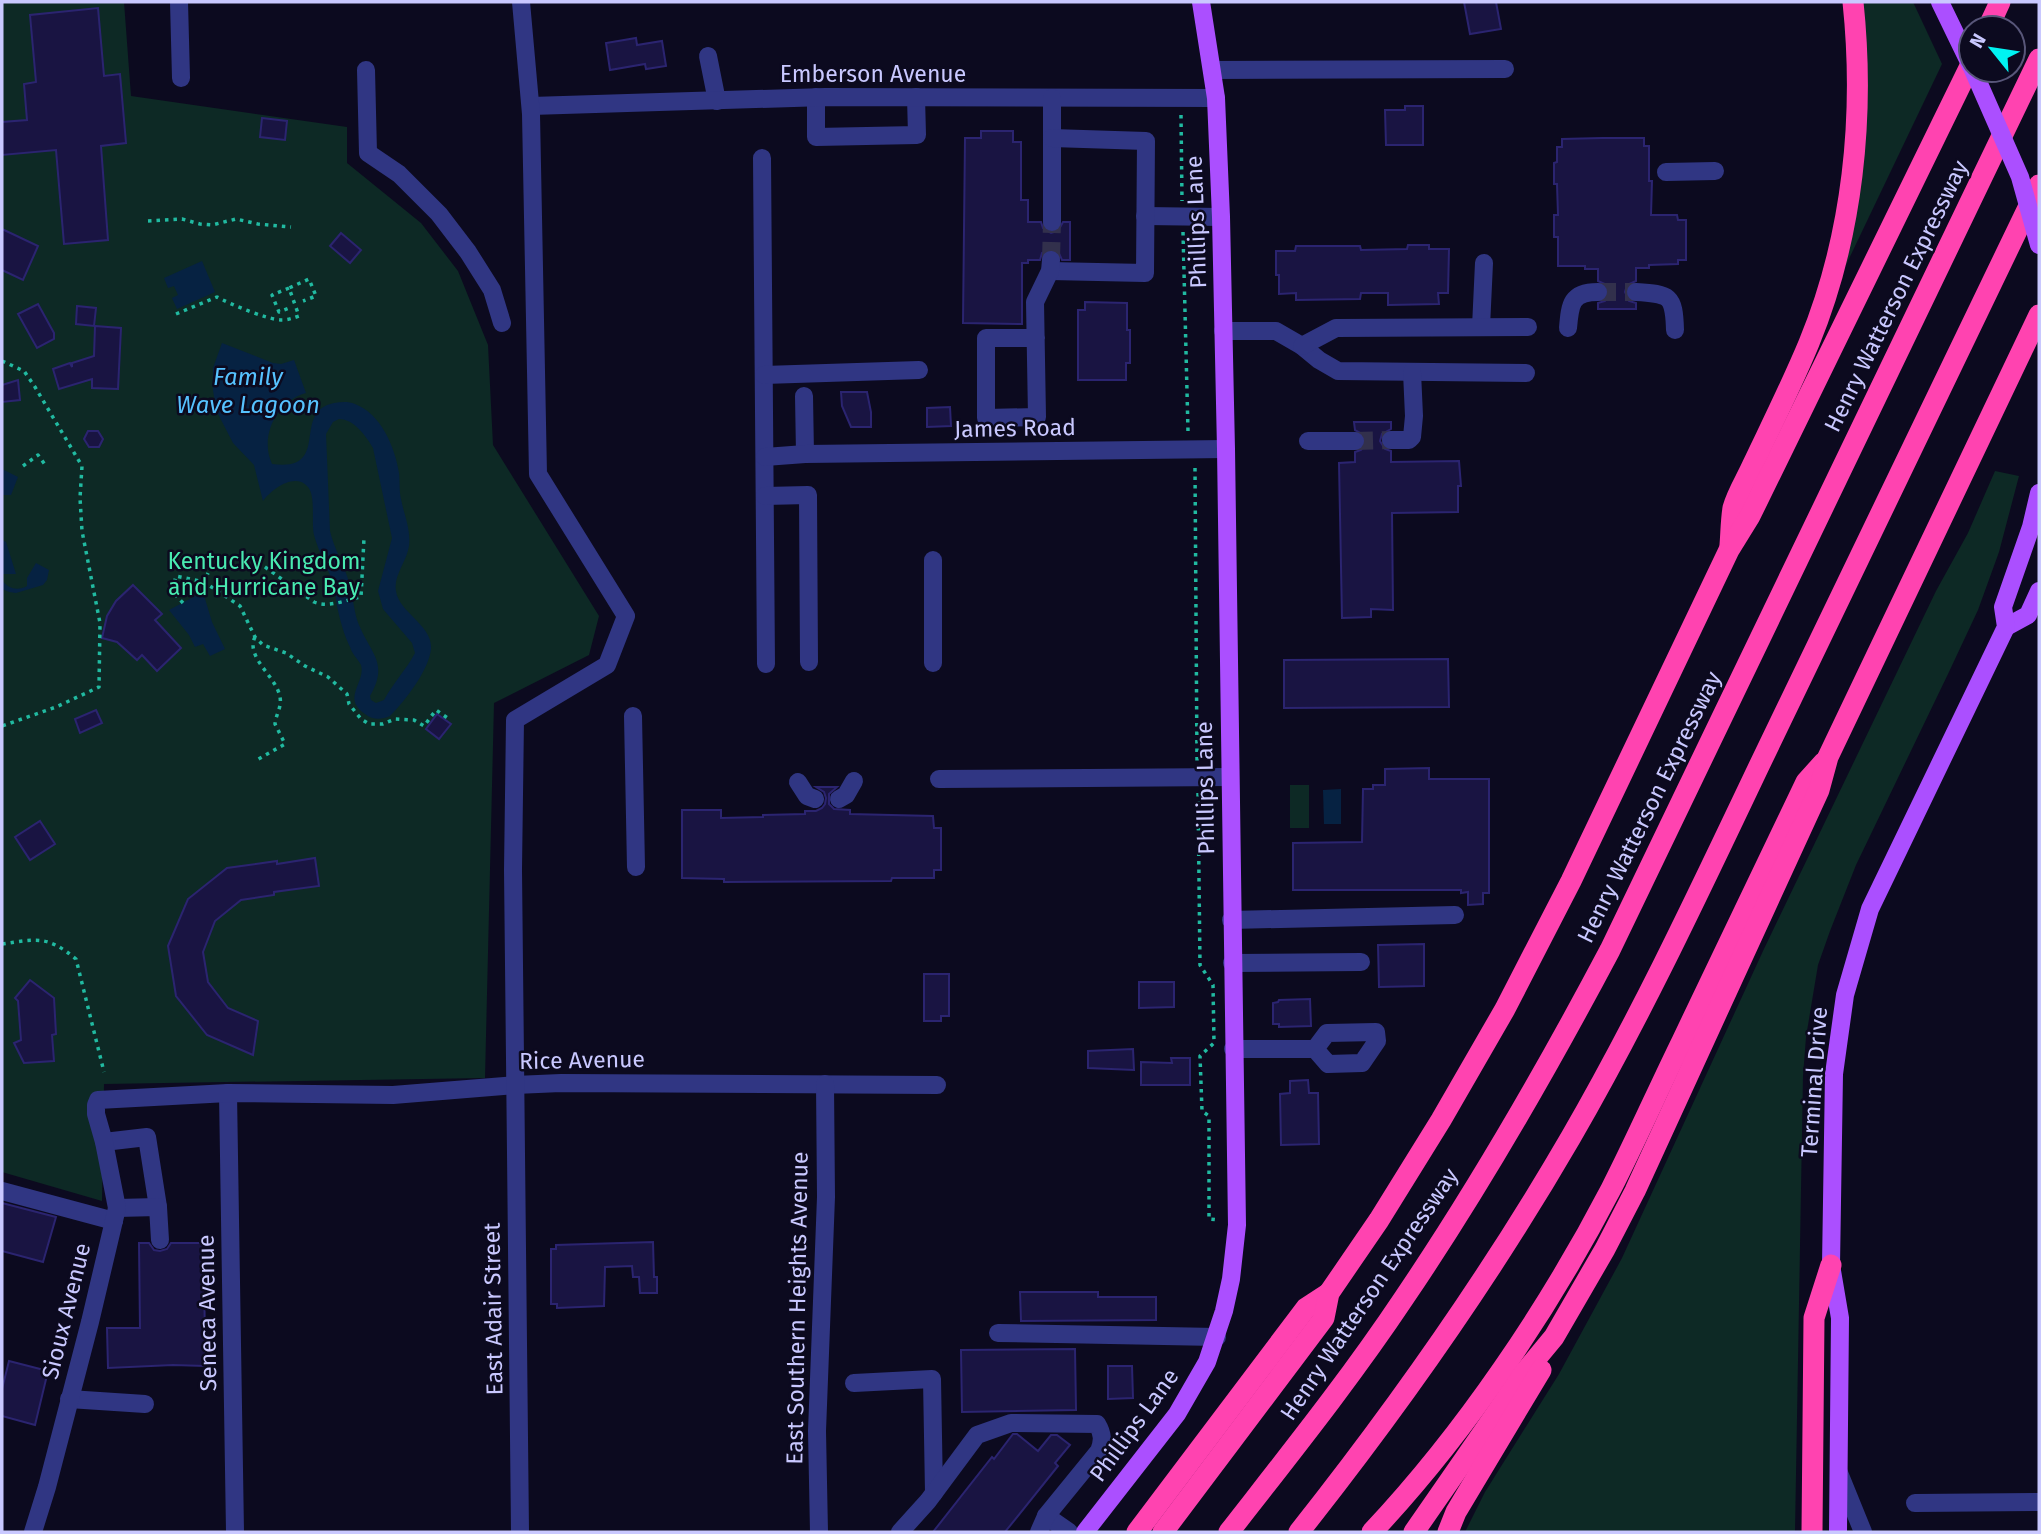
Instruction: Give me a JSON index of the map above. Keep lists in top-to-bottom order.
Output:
{
  "streets": {
    "highway": ["Henry Watterson Expressway"],
    "main road": ["Phillips Lane", "Terminal Drive"],
    "street": [
      "Emberson Avenue",
      "James Road",
      "Rice Avenue",
      "East Southern Heights Avenue",
      "East Adair Street",
      "Sioux Avenue",
      "Seneca Avenue"
    ]
  },
  "crossings": [
    ["Emberson Avenue", "Phillips Lane"],
    ["Emberson Avenue", "East Adair Street"],
    ["Phillips Lane", "James Road"],
    ["Rice Avenue", "East Southern Heights Avenue"],
    ["Rice Avenue", "East Adair Street"],
    ["Rice Avenue", "Sioux Avenue"],
    ["Rice Avenue", "Seneca Avenue"]
  ],
  "water": ["Family Wave Lagoon"],
  "parks": ["Kentucky Kingdom and Hurricane Bay"],
  "north": "top left"
}
